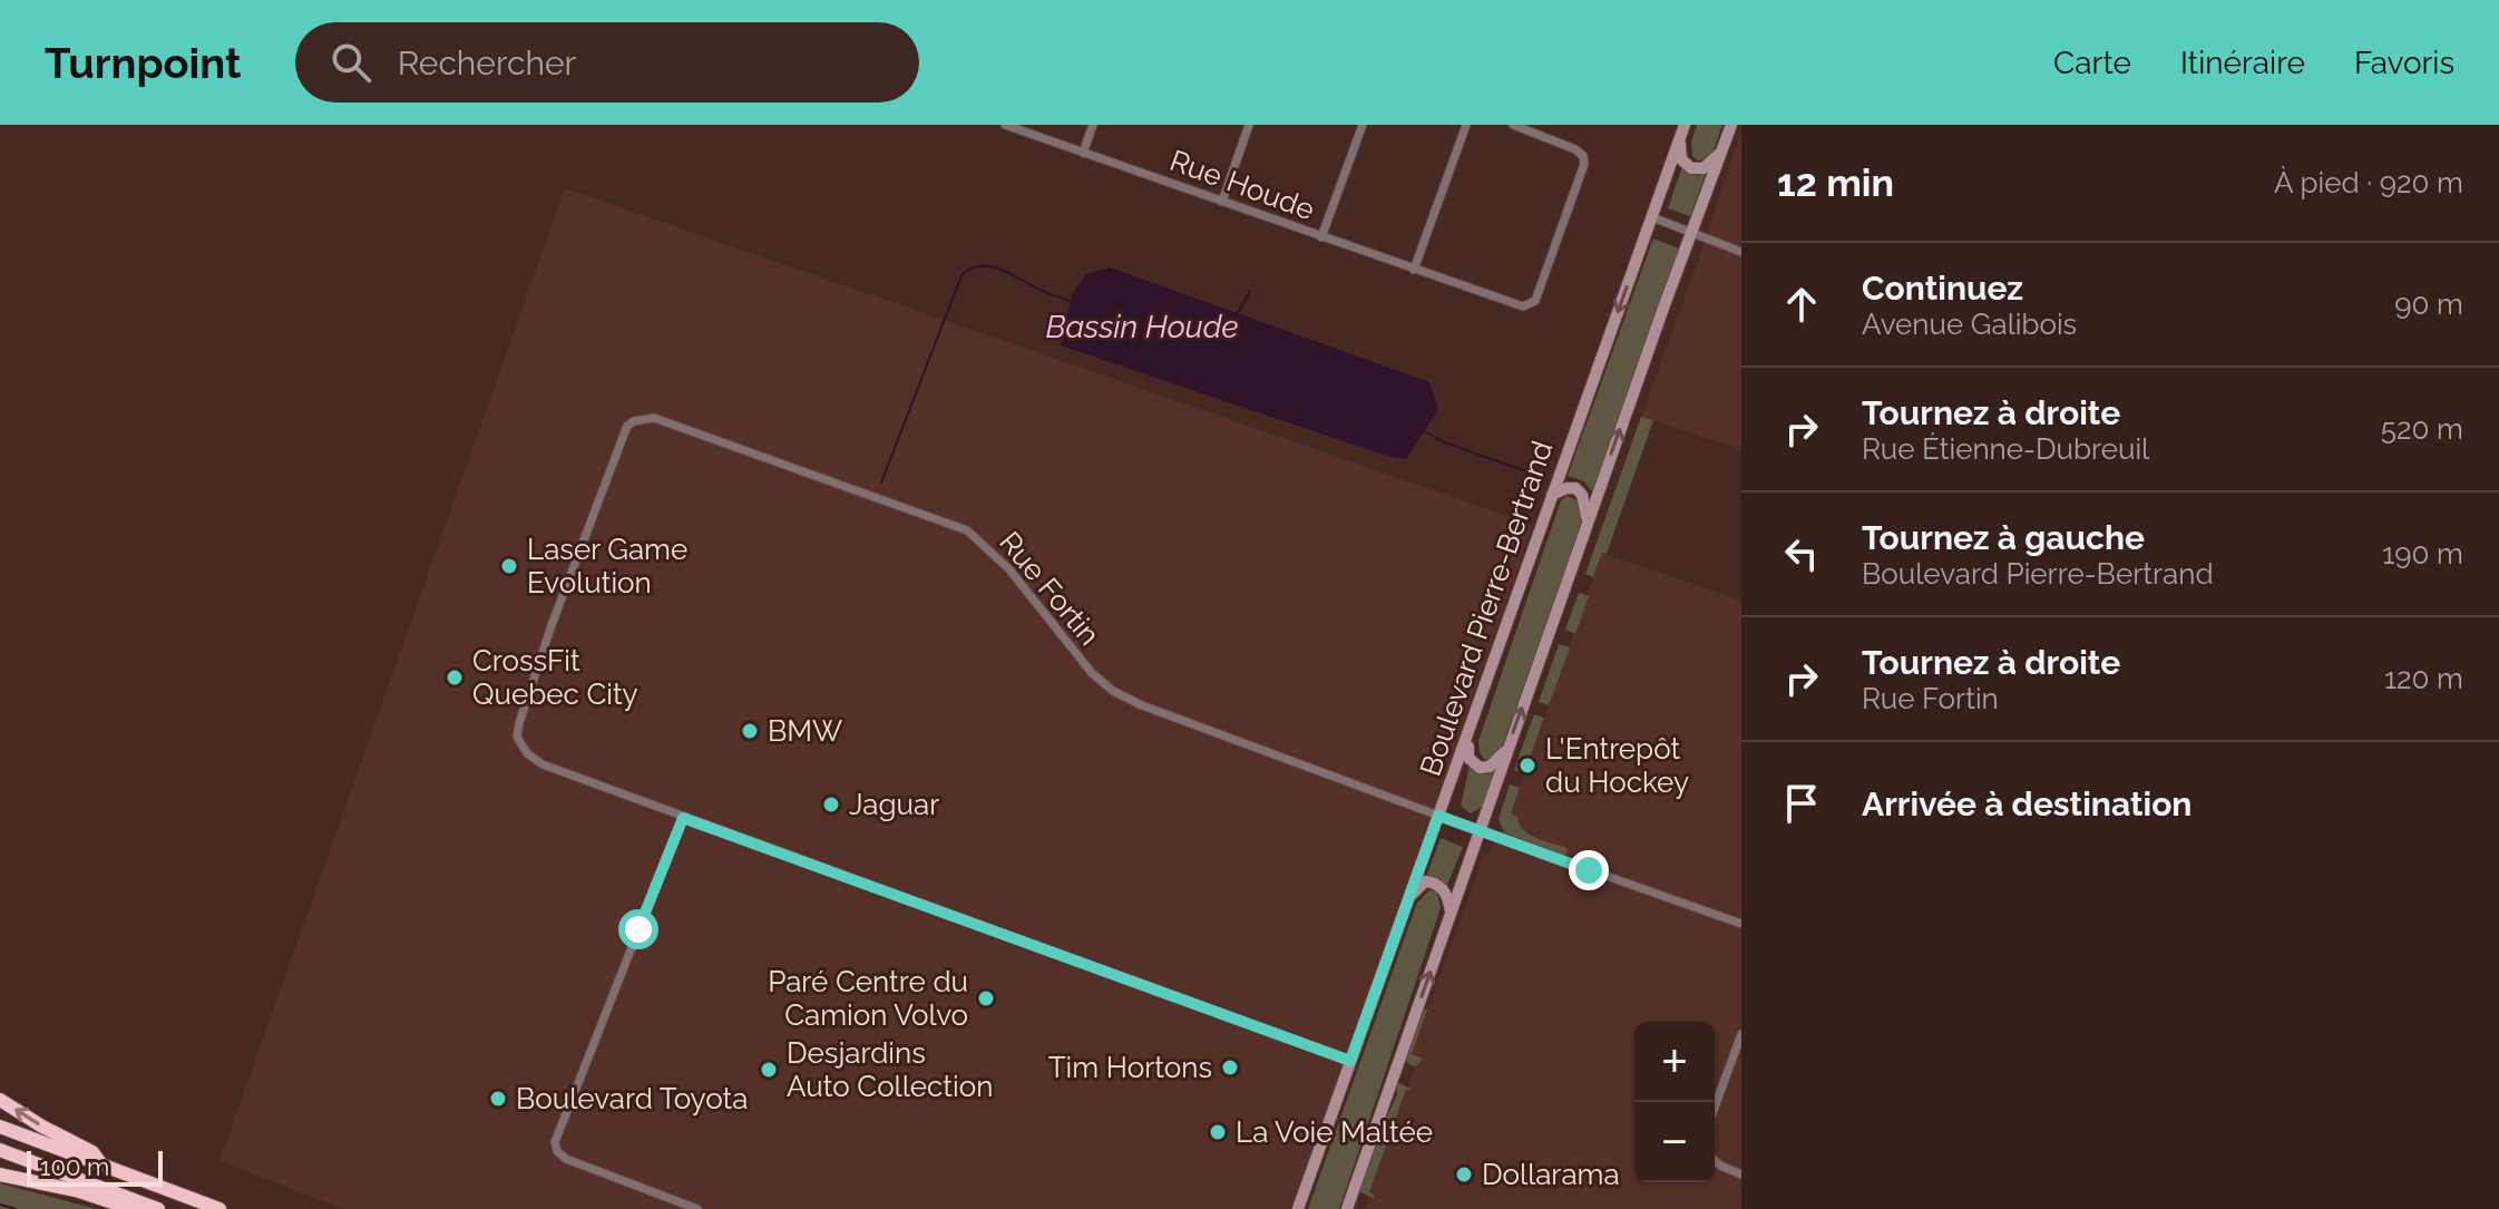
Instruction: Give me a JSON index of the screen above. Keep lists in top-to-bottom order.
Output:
{
  "streets": {
    "main road": ["Boulevard Pierre-Bertrand"],
    "street": ["Rue Houde", "Rue Fortin"]
  },
  "crossings": [
    ["Rue Fortin", "Boulevard Pierre-Bertrand"]
  ],
  "water": ["Bassin Houde"],
  "places": [
    "Laser Game Evolution",
    "CrossFit Quebec City",
    "BMW",
    "L'Entrepôt du Hockey",
    "Jaguar",
    "Paré Centre du Camion Volvo",
    "Tim Hortons",
    "Desjardins Auto Collection",
    "Boulevard Toyota",
    "La Voie Maltée",
    "Dollarama"
  ],
  "scale_bar": "100 m",
  "page": {
    "header": "Turnpoint",
    "search": "Rechercher",
    "nav": ["Carte", "Itinéraire", "Favoris"],
    "heading": ["12 min", "À pied · 920 m"],
    "list": [
      ["Continuez", "Avenue Galibois", "90 m"],
      ["Tournez à droite", "Rue Étienne-Dubreuil", "520 m"],
      ["Tournez à gauche", "Boulevard Pierre-Bertrand", "190 m"],
      ["Tournez à droite", "Rue Fortin", "120 m"],
      "Arrivée à destination"
    ],
    "map_buttons": ["+", "−"],
    "scale": "100 m"
  }
}
